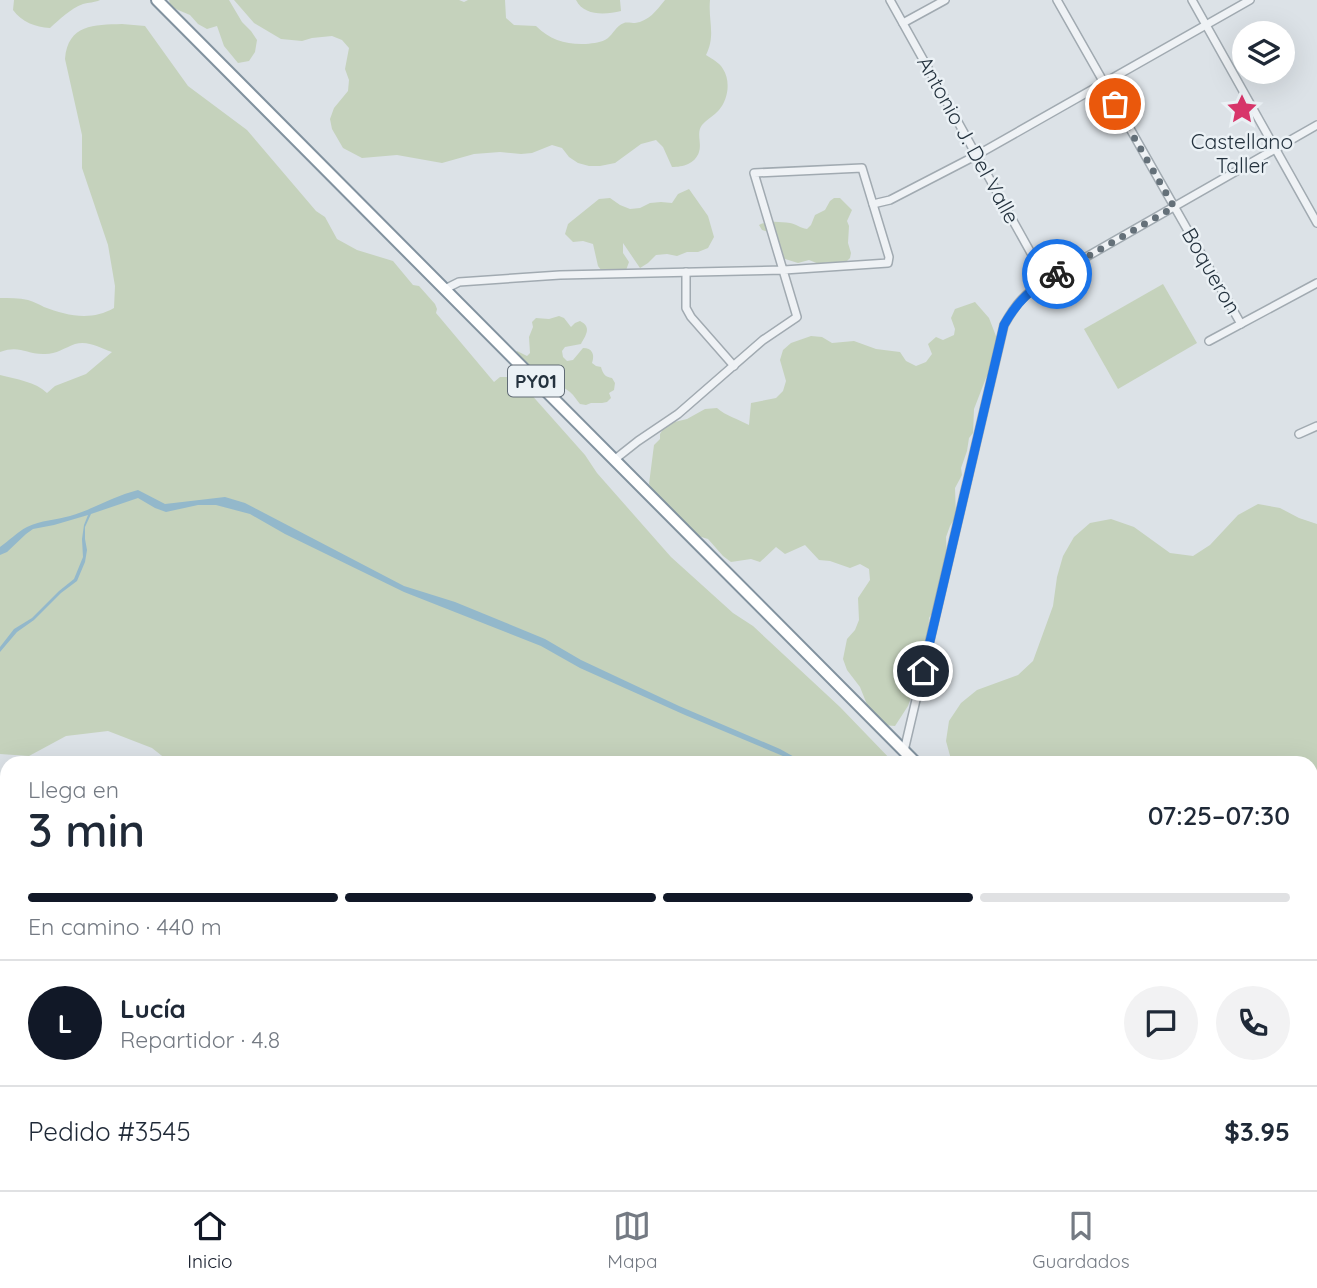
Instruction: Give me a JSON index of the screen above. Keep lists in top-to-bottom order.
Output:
{
  "streets": {
    "highway": ["PY01"],
    "street": ["Antonio J. Del Valle", "Boqueron"]
  },
  "places": {
    "place": ["Castellano Taller"]
  },
  "page": {
    "heading": ["3 min", "Llega en", "07:25–07:30"],
    "panel": [
      "Lucía",
      "Repartidor · 4.8",
      "Pedido #3545",
      "$3.95"
    ],
    "bar": "En camino · 440 m",
    "round": "L",
    "tabs": ["Inicio", "Mapa", "Guardados"]
  }
}
